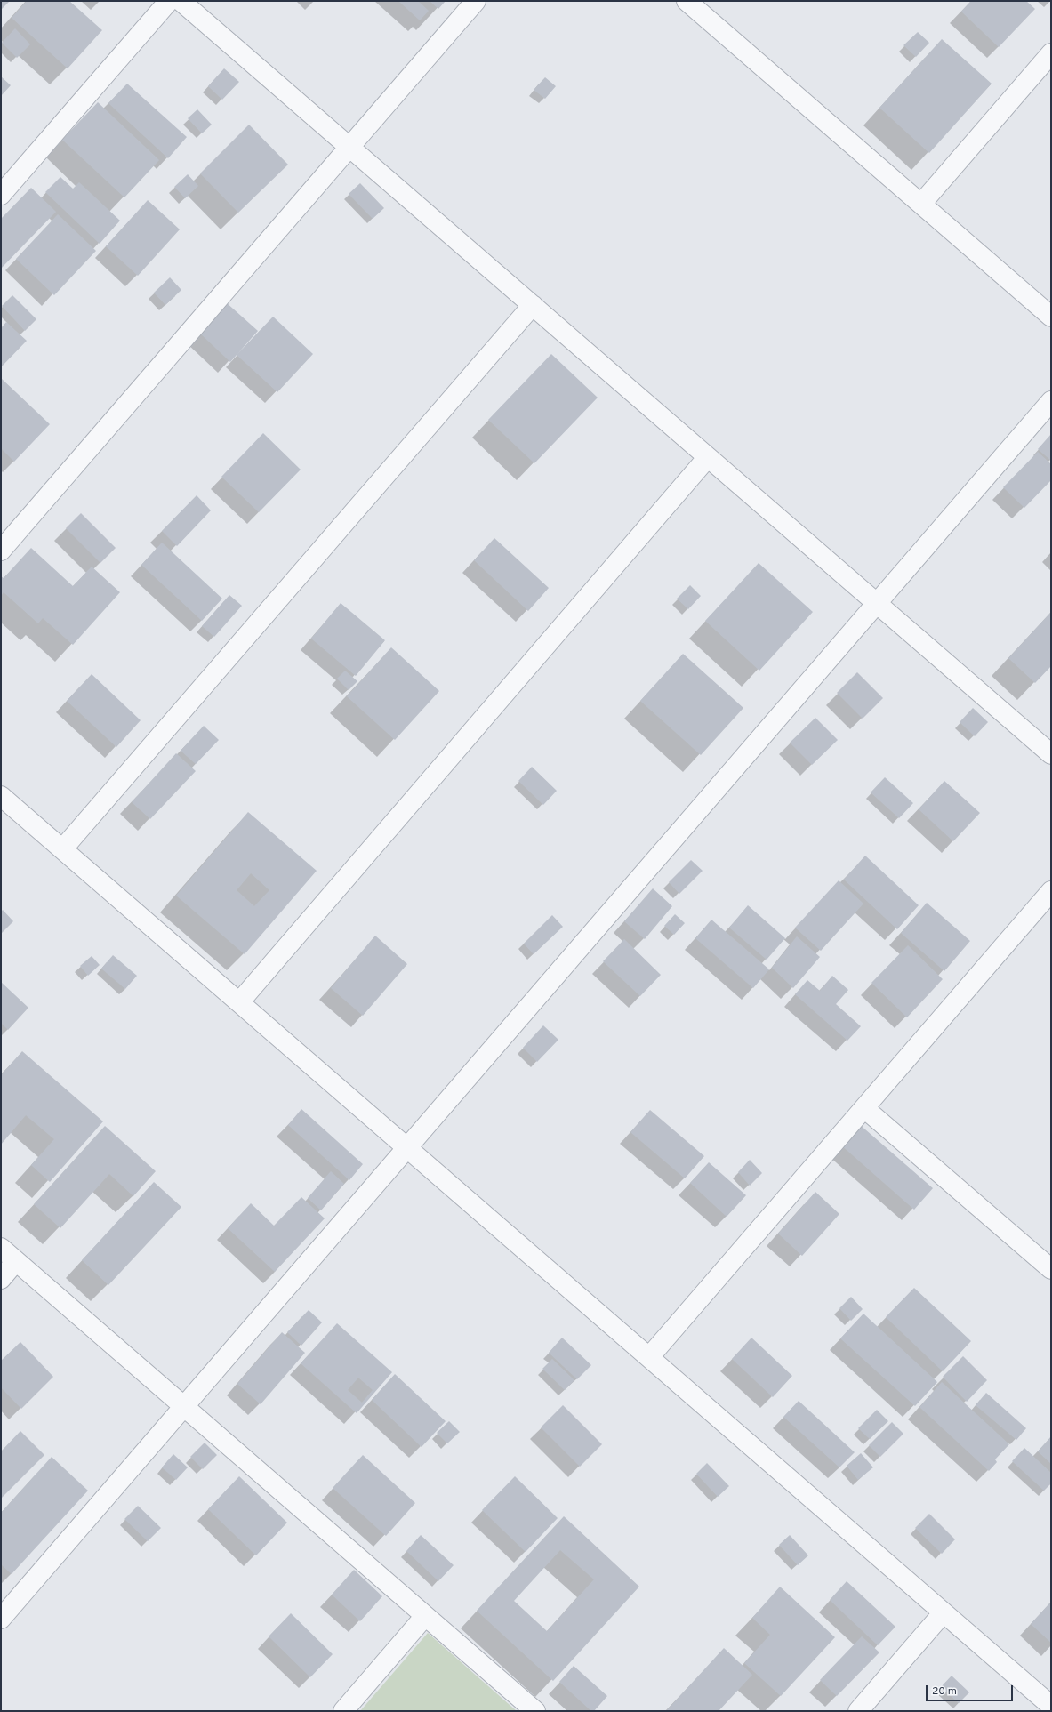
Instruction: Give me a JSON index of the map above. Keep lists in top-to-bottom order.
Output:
{
  "scale_bar": "20 m"
}
